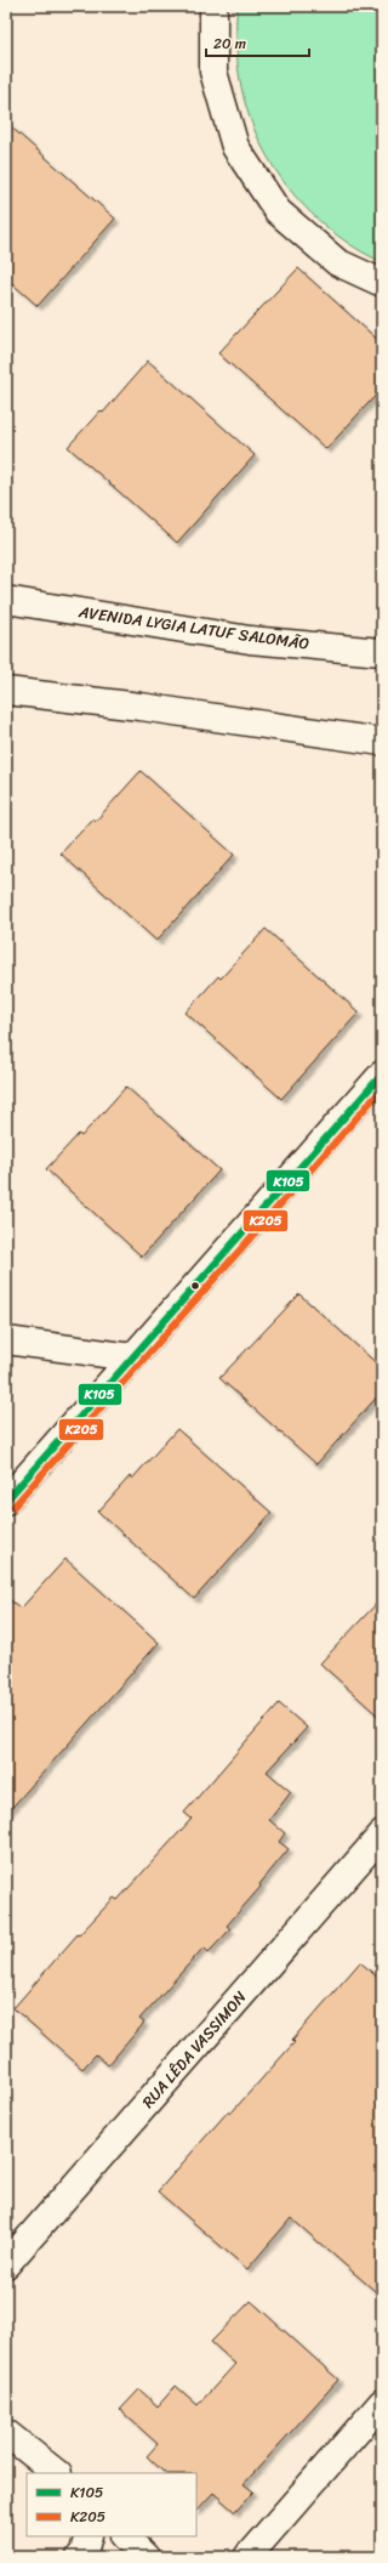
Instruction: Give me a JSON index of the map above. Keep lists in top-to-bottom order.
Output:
{
  "streets": {
    "street": ["AVENIDA LYGIA LATUF SALOMÃO", "RUA LÊDA VASSIMON"]
  },
  "lines": ["transit line K105", "transit line K205"],
  "legend": ["K105", "K205"],
  "scale_bar": "20 m"
}
